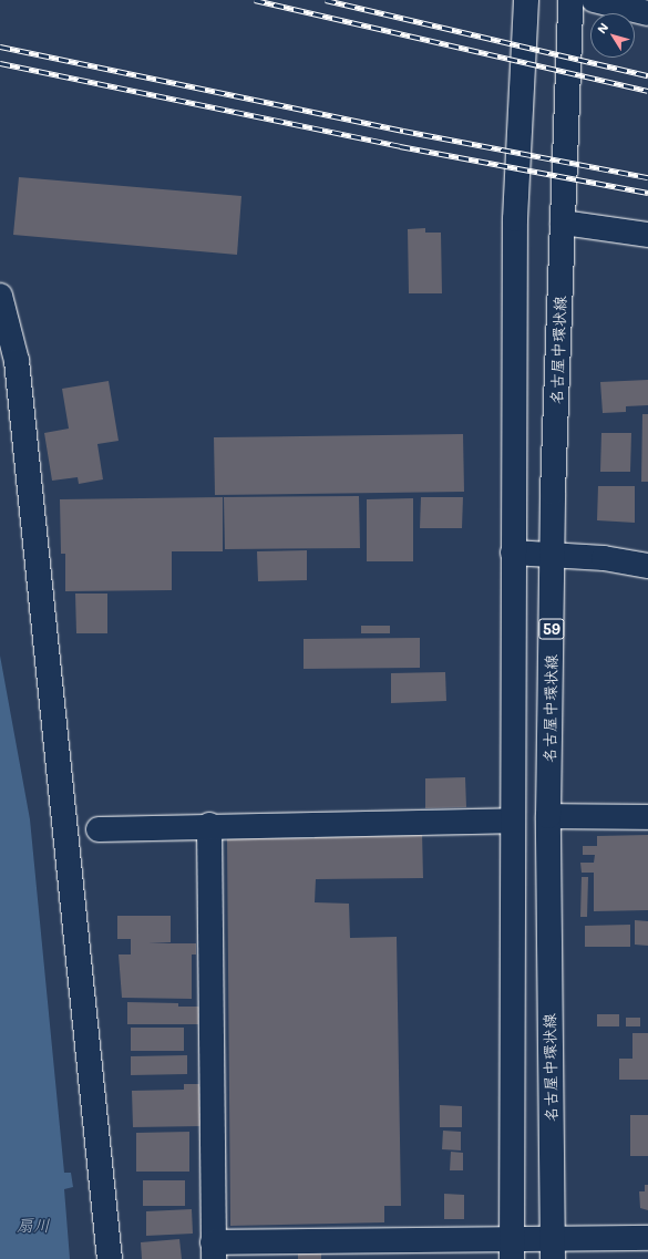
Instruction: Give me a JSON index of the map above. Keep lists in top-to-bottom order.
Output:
{
  "streets": {
    "main road": ["名古屋中環状線", "59"]
  },
  "water": ["扇川"],
  "north": "top left"
}
